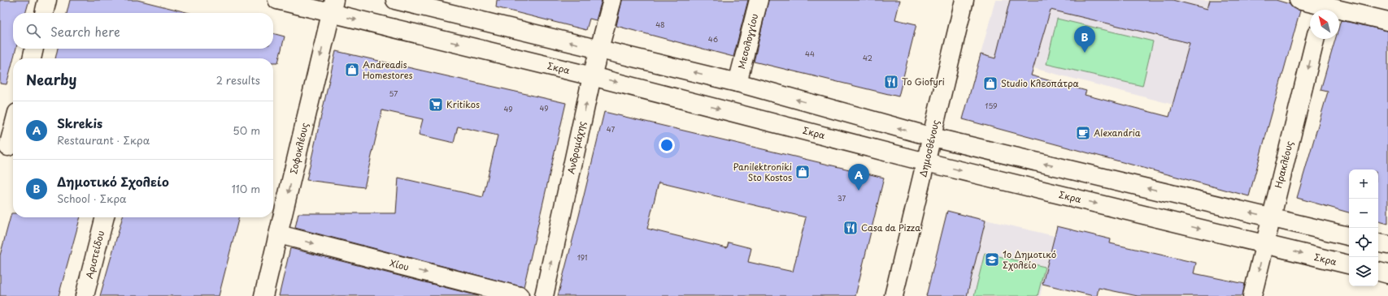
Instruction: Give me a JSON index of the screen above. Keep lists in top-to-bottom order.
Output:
{
  "streets": {
    "street": [
      "Μεσολογγίου",
      "Σκρα",
      "Ανδρομάχης",
      "Σοφοκλέους",
      "Δημοσθένους",
      "Ηρακλέους",
      "Αριστείδου",
      "Χίου"
    ]
  },
  "crossings": [
    ["Σκρα", "Ανδρομάχης"],
    ["Σκρα", "Σοφοκλέους"],
    ["Σκρα", "Δημοσθένους"],
    ["Σκρα", "Ηρακλέους"],
    ["Σοφοκλέους", "Χίου"]
  ],
  "one_way": [
    "Ανδρομάχης",
    "Σοφοκλέους",
    "Ηρακλέους",
    "Χίου"
  ],
  "places": {
    "shop": ["Andreadis Homestores", "Studio Κλεοπάτρα", "Panilektroniki Sto Kostos"],
    "restaurant": ["To Giofyri", "Casa da Pizza"],
    "supermarket": ["Kritikos"],
    "cafe": ["Alexandria"],
    "school or university": ["1o Δημοτικό Σχολείο"]
  },
  "house_numbers": [
    "48",
    "46",
    "44",
    "42",
    "57",
    "159",
    "49",
    "49",
    "47",
    "37",
    "191"
  ],
  "north": "top left",
  "page": {
    "search": "Search here",
    "pins": ["B", "A"],
    "heading": ["Nearby", "2 results"],
    "list": [
      {
        "mark": "A",
        "name": "Skrekis",
        "note": "Restaurant · Σκρα",
        "value": "50 m"
      },
      {
        "mark": "B",
        "name": "Δημοτικό Σχολείο",
        "note": "School · Σκρα",
        "value": "110 m"
      }
    ],
    "map_buttons": ["+", "−"]
  }
}
